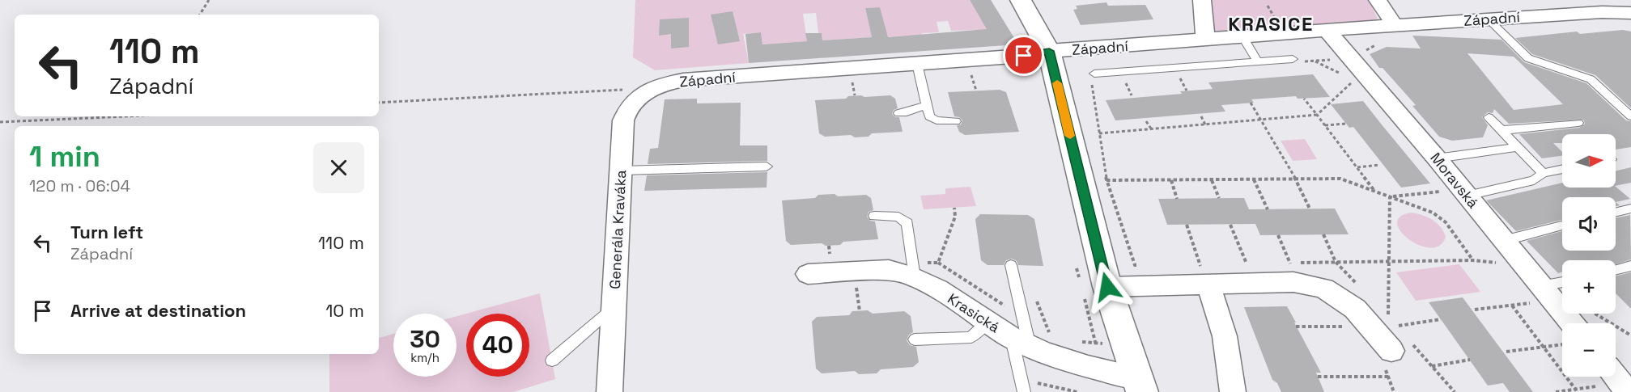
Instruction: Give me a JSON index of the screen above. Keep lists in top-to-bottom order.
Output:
{
  "streets": {
    "street": [
      "Západní",
      "Moravská",
      "Generála Kraváka",
      "Krasická"
    ]
  },
  "crossings": [
    ["Západní", "Moravská"],
    ["Západní", "Generála Kraváka"],
    ["Západní", "Krasická"]
  ],
  "districts": ["KRASICE"],
  "north": "right",
  "page": {
    "turn": ["110 m", "Západní"],
    "heading": ["1 min", "120 m · 06:04"],
    "map_buttons": ["+", "−"],
    "list": [
      {
        "name": "Turn left",
        "note": "Západní",
        "value": "110 m"
      },
      {
        "name": "Arrive at destination",
        "value": "10 m"
      }
    ],
    "speed": "30 km/h",
    "limit": "40"
  }
}
